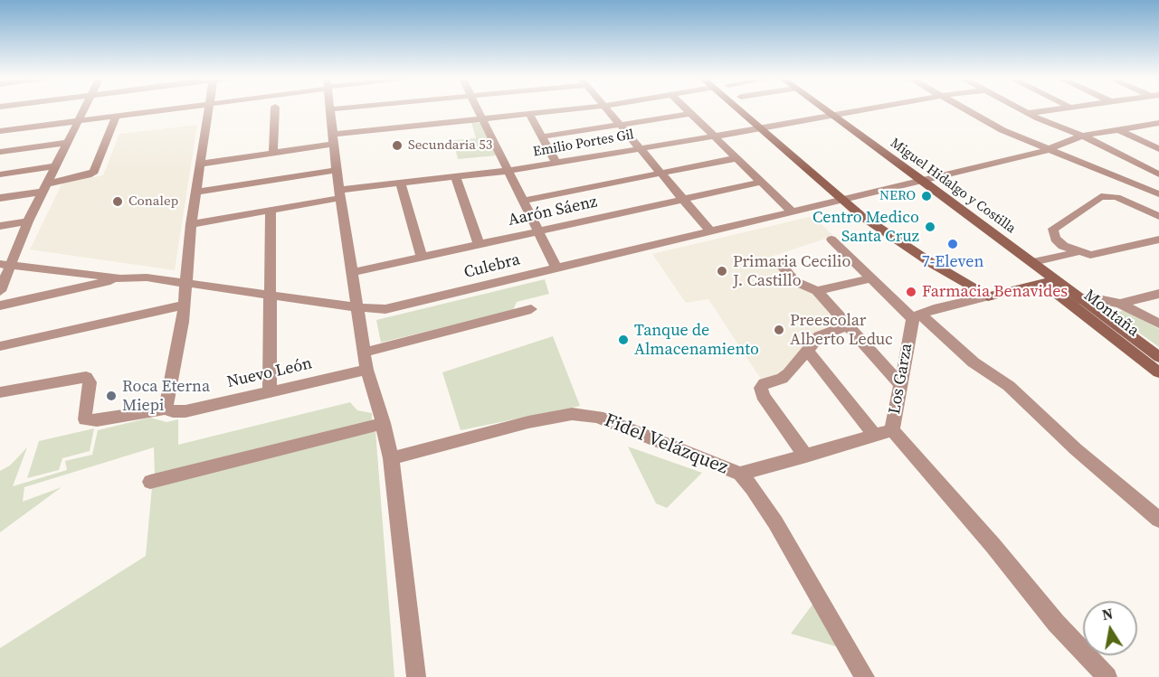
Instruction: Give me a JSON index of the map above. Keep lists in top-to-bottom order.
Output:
{
  "streets": {
    "main road": ["Miguel Hidalgo y Costilla", "Montaña"],
    "street": [
      "Emilio Portes Gil",
      "Aarón Sáenz",
      "Culebra",
      "Nuevo León",
      "Los Garza",
      "Fidel Velázquez"
    ]
  },
  "crossings": [
    ["Emilio Portes Gil", "Miguel Hidalgo y Costilla"],
    ["Miguel Hidalgo y Costilla", "Culebra"],
    ["Miguel Hidalgo y Costilla", "Montaña"]
  ],
  "places": [
    "Secundaria 53",
    "NERO",
    "Conalep",
    "Centro Medico Santa Cruz",
    "7-Eleven",
    "Primaria Cecilio J. Castillo",
    "Farmacia Benavides",
    "Preescolar Alberto Leduc",
    "Tanque de Almacenamiento",
    "Roca Eterna Miepi"
  ],
  "north": "top"
}
